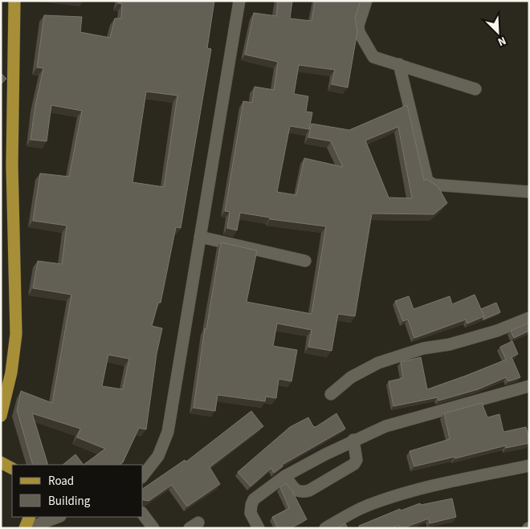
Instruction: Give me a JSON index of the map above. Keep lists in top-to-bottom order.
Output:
{
  "legend": ["Road", "Building"],
  "north": "bottom right"
}
